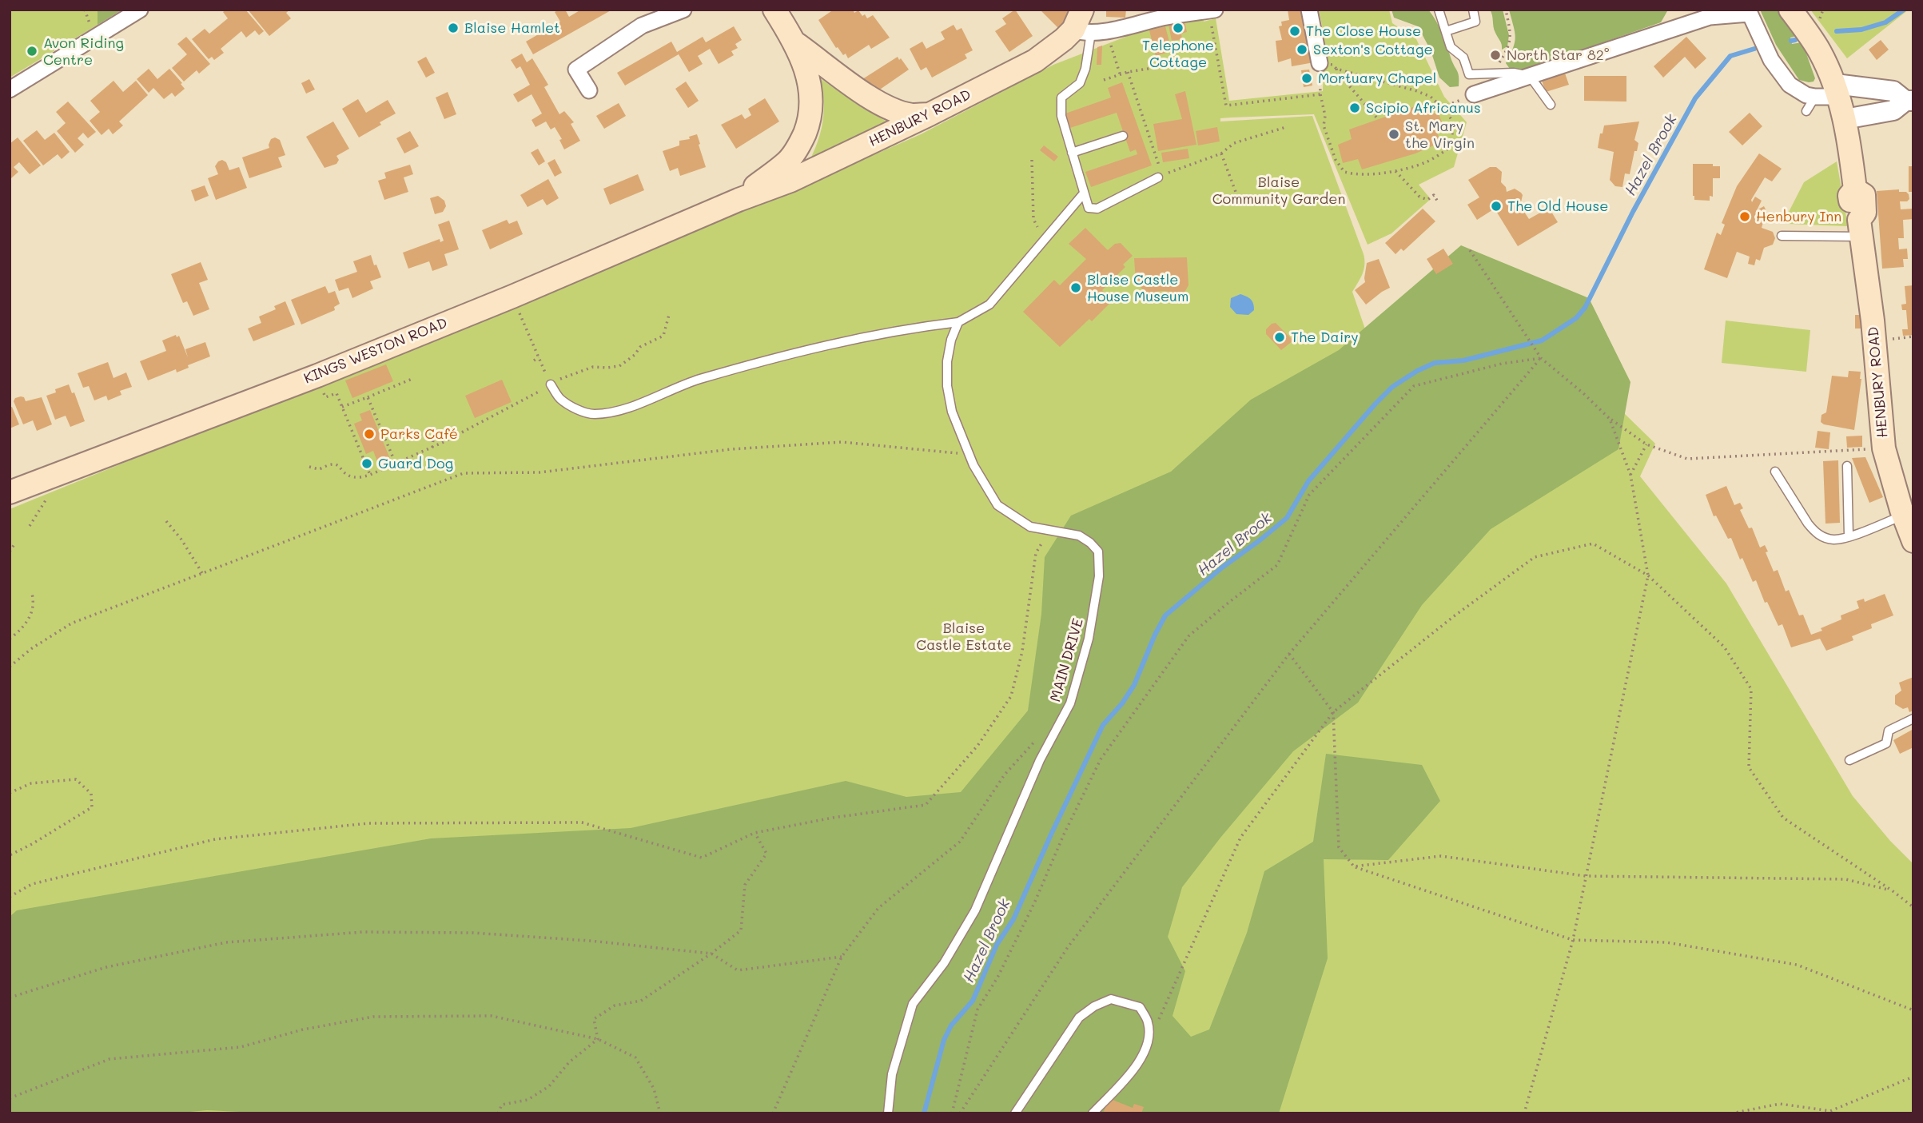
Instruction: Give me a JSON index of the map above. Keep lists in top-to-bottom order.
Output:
{
  "streets": {
    "main road": ["HENBURY ROAD", "KINGS WESTON ROAD"],
    "lane": ["MAIN DRIVE"]
  },
  "crossings": [
    ["HENBURY ROAD", "KINGS WESTON ROAD"]
  ],
  "water": ["Hazel Brook"],
  "parks": ["Blaise Community Garden", "Blaise Castle Estate"],
  "places": [
    "Blaise Hamlet",
    "Telephone Cottage",
    "The Close House",
    "Sexton's Cottage",
    "Avon Riding Centre",
    "North Star 82°",
    "Mortuary Chapel",
    "Scipio Africanus",
    "St. Mary the Virgin",
    "The Old House",
    "Henbury Inn",
    "Blaise Castle House Museum",
    "The Dairy",
    "Parks Café",
    "Guard Dog"
  ]
}
